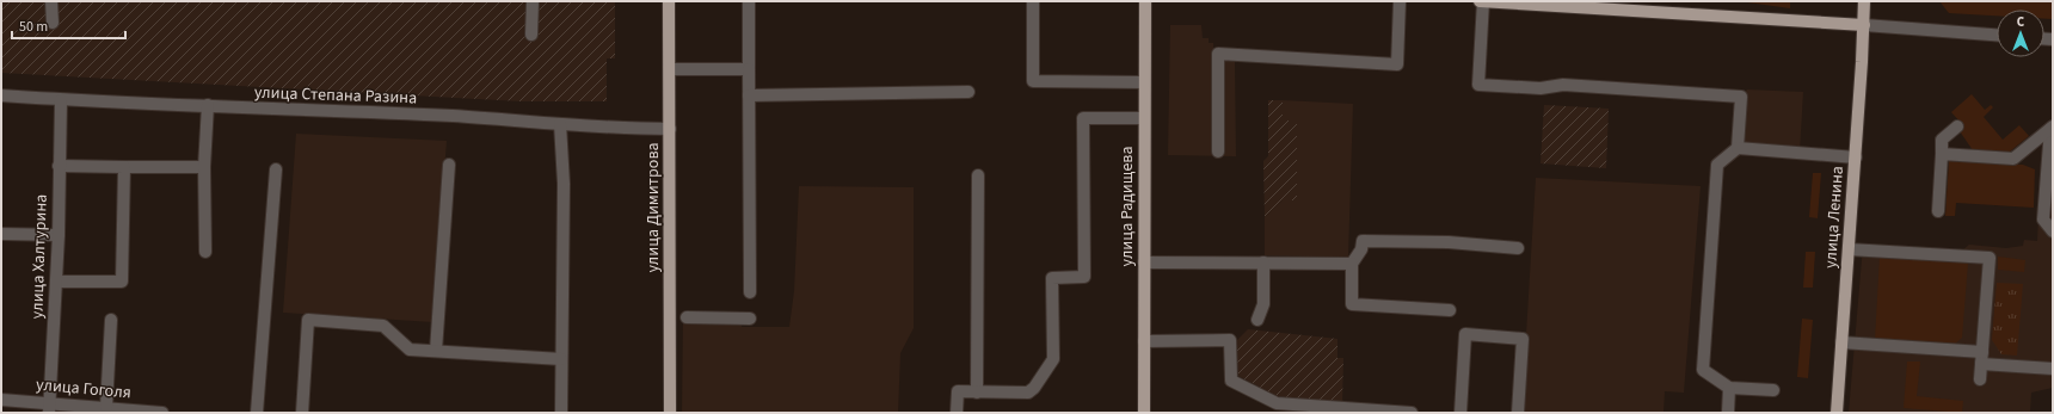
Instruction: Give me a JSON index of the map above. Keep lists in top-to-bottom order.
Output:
{
  "streets": {
    "main road": ["улица Радищева", "улица Димитрова", "улица Ленина"],
    "street": ["улица Степана Разина", "улица Халтурина", "улица Гоголя"]
  },
  "crossings": [
    ["улица Степана Разина", "улица Димитрова"],
    ["улица Степана Разина", "улица Халтурина"],
    ["улица Халтурина", "улица Гоголя"]
  ],
  "scale_bar": "50 m",
  "north": "top"
}
